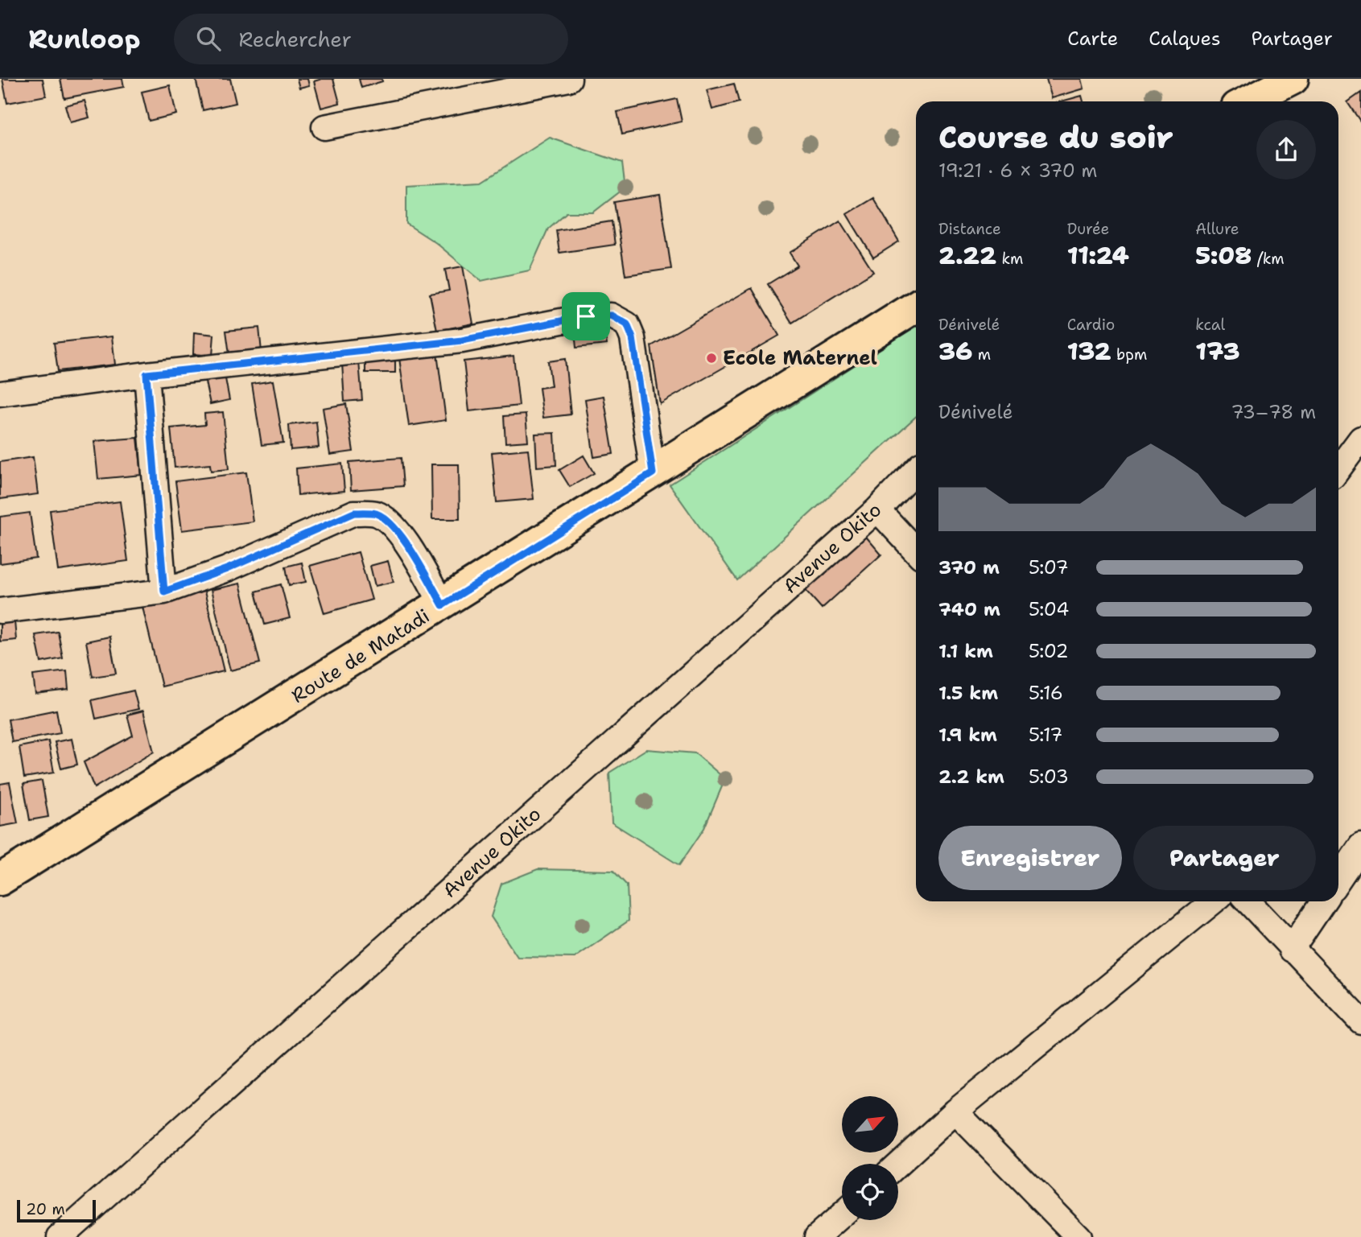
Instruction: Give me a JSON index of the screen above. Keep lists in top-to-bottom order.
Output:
{
  "streets": {
    "main road": ["Route de Matadi"],
    "street": ["Avenue Okito"]
  },
  "places": ["Ecole Maternel"],
  "scale_bar": "20 m",
  "north": "top right",
  "page": {
    "header": "Runloop",
    "search": "Rechercher",
    "nav": ["Carte", "Calques", "Partager"],
    "heading": ["Course du soir", "19:21 · 6 × 370 m"],
    "stats": [
      ["Distance", "2.22 km"],
      ["Durée", "11:24"],
      ["Allure", "5:08 /km"],
      ["Dénivelé", "36 m"],
      ["Cardio", "132 bpm"],
      ["kcal", "173"]
    ],
    "chart": ["Dénivelé", "73–78 m"],
    "list": [
      {
        "name": "370 m",
        "note": "5:07"
      },
      {
        "name": "740 m",
        "note": "5:04"
      },
      {
        "name": "1.1 km",
        "note": "5:02"
      },
      {
        "name": "1.5 km",
        "note": "5:16"
      },
      {
        "name": "1.9 km",
        "note": "5:17"
      },
      {
        "name": "2.2 km",
        "note": "5:03"
      }
    ],
    "buttons": ["Enregistrer", "Partager"],
    "scale": "20 m"
  }
}
